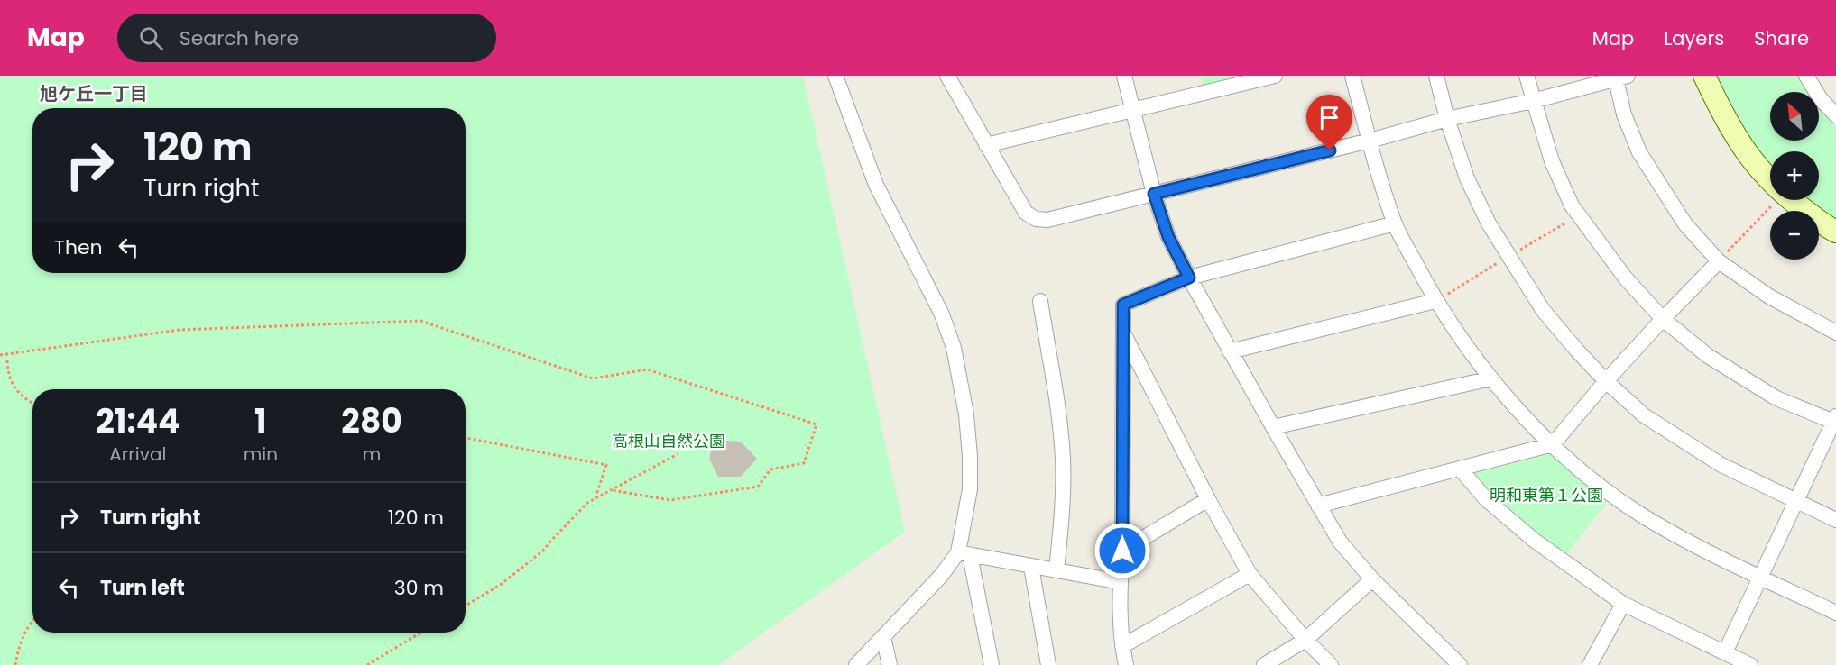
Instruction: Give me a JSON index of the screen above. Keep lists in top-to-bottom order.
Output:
{
  "districts": ["旭ケ丘一丁目"],
  "parks": ["高根山自然公園", "明和東第１公園"],
  "north": "top left",
  "page": {
    "header": "Map",
    "search": "Search here",
    "nav": ["Map", "Layers", "Share"],
    "map_buttons": ["+", "−"],
    "turn": ["120 m", "Turn right"],
    "then": "Then",
    "eta": [
      "21:44",
      "Arrival",
      "1",
      "min",
      "280",
      "m"
    ],
    "list": [
      {
        "name": "Turn right",
        "value": "120 m"
      },
      {
        "name": "Turn left",
        "value": "30 m"
      }
    ]
  }
}
